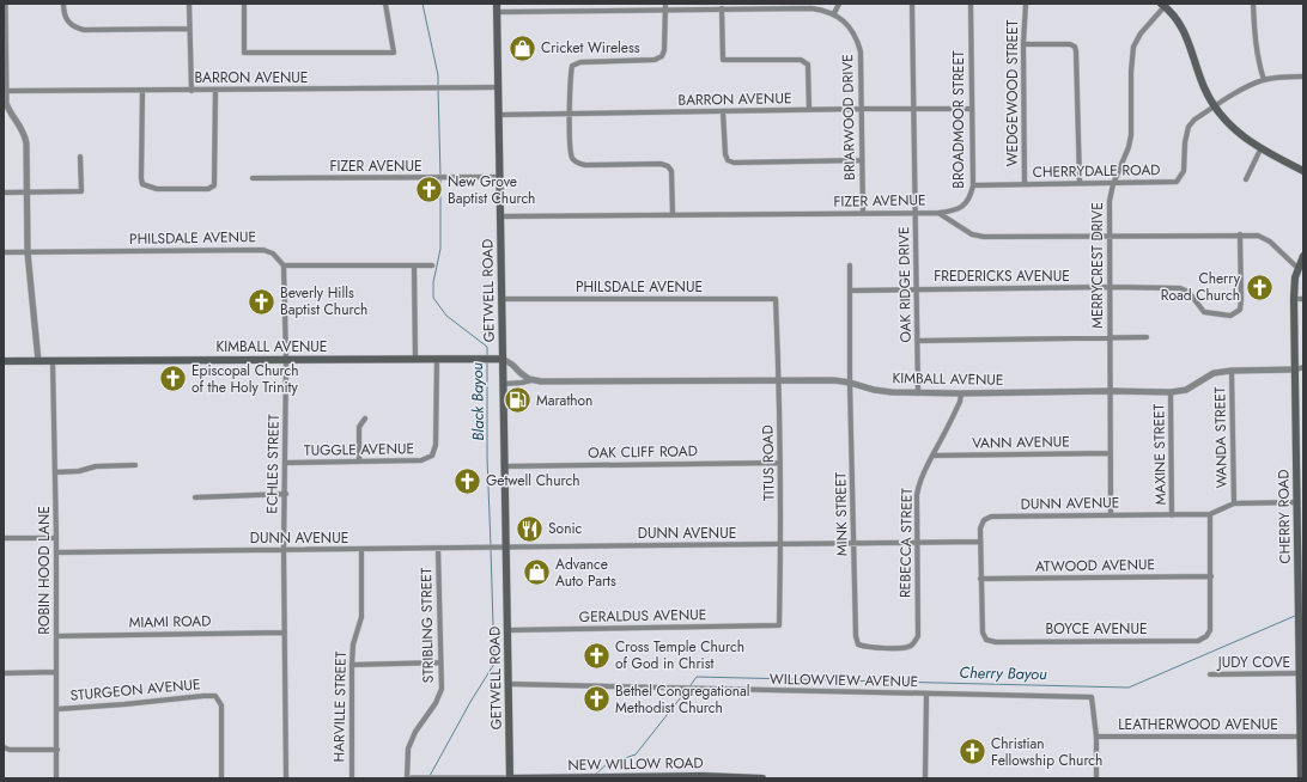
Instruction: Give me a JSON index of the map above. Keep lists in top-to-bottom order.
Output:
{
  "streets": {
    "main road": [
      "GETWELL ROAD",
      "KIMBALL AVENUE",
      "CHERRY ROAD",
      "NEW WILLOW ROAD"
    ],
    "street": [
      "BARRON AVENUE",
      "WEDGEWOOD STREET",
      "BRIARWOOD DRIVE",
      "BROADMOOR STREET",
      "FIZER AVENUE",
      "CHERRYDALE ROAD",
      "PHILSDALE AVENUE",
      "MERRYCREST DRIVE",
      "FREDERICKS AVENUE",
      "OAK RIDGE DRIVE",
      "WANDA STREET",
      "VANN AVENUE",
      "TUGGLE AVENUE",
      "OAK CLIFF ROAD",
      "MAXINE STREET",
      "TITUS ROAD",
      "ECHLES STREET",
      "DUNN AVENUE",
      "MINK STREET",
      "REBECCA STREET",
      "ATWOOD AVENUE",
      "ROBIN HOOD LANE",
      "GERALDUS AVENUE",
      "MIAMI ROAD",
      "STRIBLING STREET",
      "BOYCE AVENUE",
      "JUDY COVE",
      "WILLOWVIEW AVENUE",
      "STURGEON AVENUE",
      "HARVILLE STREET",
      "LEATHERWOOD AVENUE"
    ]
  },
  "crossings": [
    ["BARRON AVENUE", "BRIARWOOD DRIVE"],
    ["BARRON AVENUE", "BROADMOOR STREET"],
    ["BARRON AVENUE", "OAK RIDGE DRIVE"],
    ["BARRON AVENUE", "GETWELL ROAD"],
    ["WEDGEWOOD STREET", "CHERRYDALE ROAD"],
    ["BRIARWOOD DRIVE", "FIZER AVENUE"],
    ["BROADMOOR STREET", "FIZER AVENUE"],
    ["BROADMOOR STREET", "CHERRYDALE ROAD"],
    ["FIZER AVENUE", "MERRYCREST DRIVE"],
    ["FIZER AVENUE", "FREDERICKS AVENUE"],
    ["FIZER AVENUE", "OAK RIDGE DRIVE"],
    ["FIZER AVENUE", "GETWELL ROAD"],
    ["FIZER AVENUE", "CHERRY ROAD"],
    ["CHERRYDALE ROAD", "MERRYCREST DRIVE"],
    ["PHILSDALE AVENUE", "GETWELL ROAD"],
    ["PHILSDALE AVENUE", "TITUS ROAD"],
    ["PHILSDALE AVENUE", "ECHLES STREET"],
    ["MERRYCREST DRIVE", "FREDERICKS AVENUE"],
    ["MERRYCREST DRIVE", "KIMBALL AVENUE"],
    ["MERRYCREST DRIVE", "VANN AVENUE"],
    ["MERRYCREST DRIVE", "DUNN AVENUE"],
    ["FREDERICKS AVENUE", "OAK RIDGE DRIVE"],
    ["OAK RIDGE DRIVE", "KIMBALL AVENUE"],
    ["GETWELL ROAD", "KIMBALL AVENUE"],
    ["GETWELL ROAD", "OAK CLIFF ROAD"],
    ["GETWELL ROAD", "DUNN AVENUE"],
    ["GETWELL ROAD", "GERALDUS AVENUE"],
    ["GETWELL ROAD", "WILLOWVIEW AVENUE"],
    ["GETWELL ROAD", "NEW WILLOW ROAD"],
    ["KIMBALL AVENUE", "WANDA STREET"],
    ["KIMBALL AVENUE", "TUGGLE AVENUE"],
    ["KIMBALL AVENUE", "MAXINE STREET"],
    ["KIMBALL AVENUE", "TITUS ROAD"],
    ["KIMBALL AVENUE", "ECHLES STREET"],
    ["KIMBALL AVENUE", "MINK STREET"],
    ["KIMBALL AVENUE", "CHERRY ROAD"],
    ["KIMBALL AVENUE", "REBECCA STREET"],
    ["KIMBALL AVENUE", "ROBIN HOOD LANE"],
    ["WANDA STREET", "DUNN AVENUE"],
    ["VANN AVENUE", "REBECCA STREET"],
    ["TUGGLE AVENUE", "ECHLES STREET"],
    ["OAK CLIFF ROAD", "TITUS ROAD"],
    ["MAXINE STREET", "DUNN AVENUE"],
    ["TITUS ROAD", "DUNN AVENUE"],
    ["TITUS ROAD", "GERALDUS AVENUE"],
    ["ECHLES STREET", "DUNN AVENUE"],
    ["ECHLES STREET", "MIAMI ROAD"],
    ["DUNN AVENUE", "MINK STREET"],
    ["DUNN AVENUE", "CHERRY ROAD"],
    ["DUNN AVENUE", "REBECCA STREET"],
    ["DUNN AVENUE", "ROBIN HOOD LANE"],
    ["DUNN AVENUE", "STRIBLING STREET"],
    ["DUNN AVENUE", "HARVILLE STREET"],
    ["MINK STREET", "REBECCA STREET"],
    ["CHERRY ROAD", "JUDY COVE"],
    ["CHERRY ROAD", "LEATHERWOOD AVENUE"],
    ["ATWOOD AVENUE", "BOYCE AVENUE"],
    ["ROBIN HOOD LANE", "MIAMI ROAD"],
    ["ROBIN HOOD LANE", "STURGEON AVENUE"],
    ["WILLOWVIEW AVENUE", "LEATHERWOOD AVENUE"]
  ],
  "water": ["Black Bayou", "Cherry Bayou"],
  "places": {
    "shop": ["Cricket Wireless", "Advance Auto Parts"],
    "church": [
      "New Grove Baptist Church",
      "Cherry Road Church",
      "Beverly Hills Baptist Church",
      "Episcopal Church of the Holy Trinity",
      "Getwell Church",
      "Cross Temple Church of God in Christ",
      "Bethel Congregational Methodist Church",
      "Christian Fellowship Church"
    ],
    "fuel station": ["Marathon"],
    "restaurant": ["Sonic"]
  }
}
